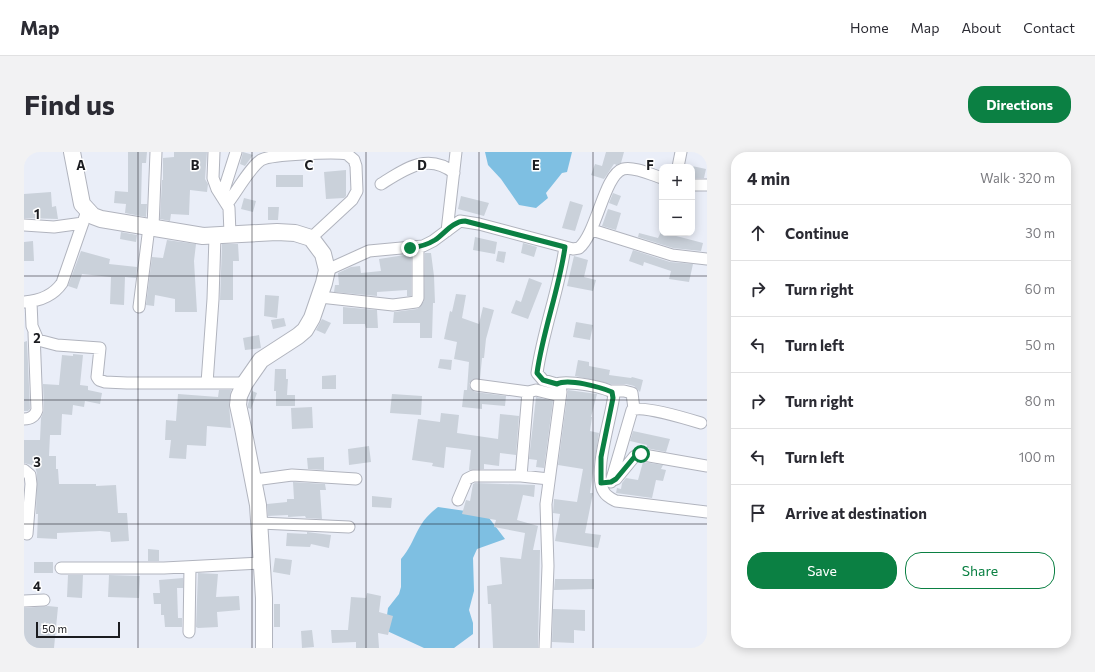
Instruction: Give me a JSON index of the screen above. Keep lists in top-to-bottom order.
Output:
{
  "scale_bar": "50 m",
  "page": {
    "header": "Map",
    "nav": [
      "Home",
      "Map",
      "About",
      "Contact"
    ],
    "buttons": [
      "Directions",
      ["Save", "Share"]
    ],
    "title": "Find us",
    "heading": ["4 min", "Walk · 320 m"],
    "map_buttons": ["+", "−"],
    "list": [
      ["Continue", "30 m"],
      ["Turn right", "60 m"],
      ["Turn left", "50 m"],
      ["Turn right", "80 m"],
      ["Turn left", "100 m"],
      "Arrive at destination"
    ],
    "scale": "50 m"
  },
  "grid": {
    "columns": [
      "A",
      "B",
      "C",
      "D",
      "E",
      "F"
    ],
    "rows": [
      "1",
      "2",
      "3",
      "4"
    ]
  }
}
